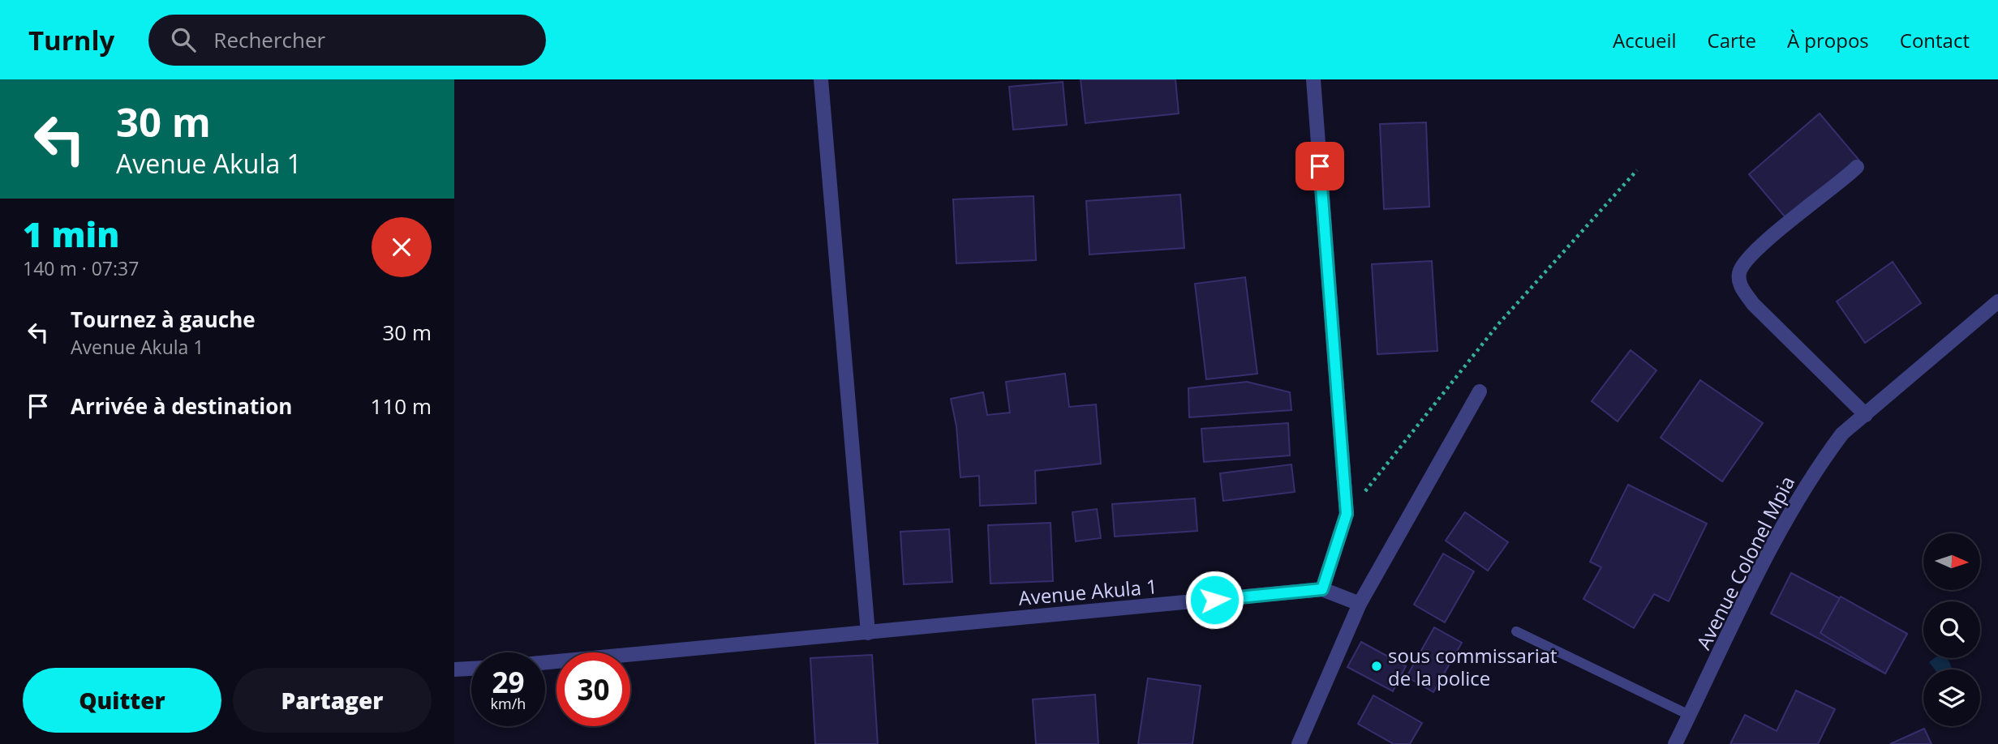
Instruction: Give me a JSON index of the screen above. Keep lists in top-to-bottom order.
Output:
{
  "streets": {
    "street": ["Avenue Colonel Mpia", "Avenue Akula 1"]
  },
  "places": ["sous commissariat de la police"],
  "north": "right",
  "page": {
    "header": "Turnly",
    "search": "Rechercher",
    "nav": [
      "Accueil",
      "Carte",
      "À propos",
      "Contact"
    ],
    "turn": ["30 m", "Avenue Akula 1"],
    "heading": ["1 min", "140 m · 07:37"],
    "list": [
      {
        "name": "Tournez à gauche",
        "note": "Avenue Akula 1",
        "value": "30 m"
      },
      {
        "name": "Arrivée à destination",
        "value": "110 m"
      }
    ],
    "speed": "29 km/h",
    "limit": "30",
    "buttons": ["Quitter", "Partager"]
  }
}
